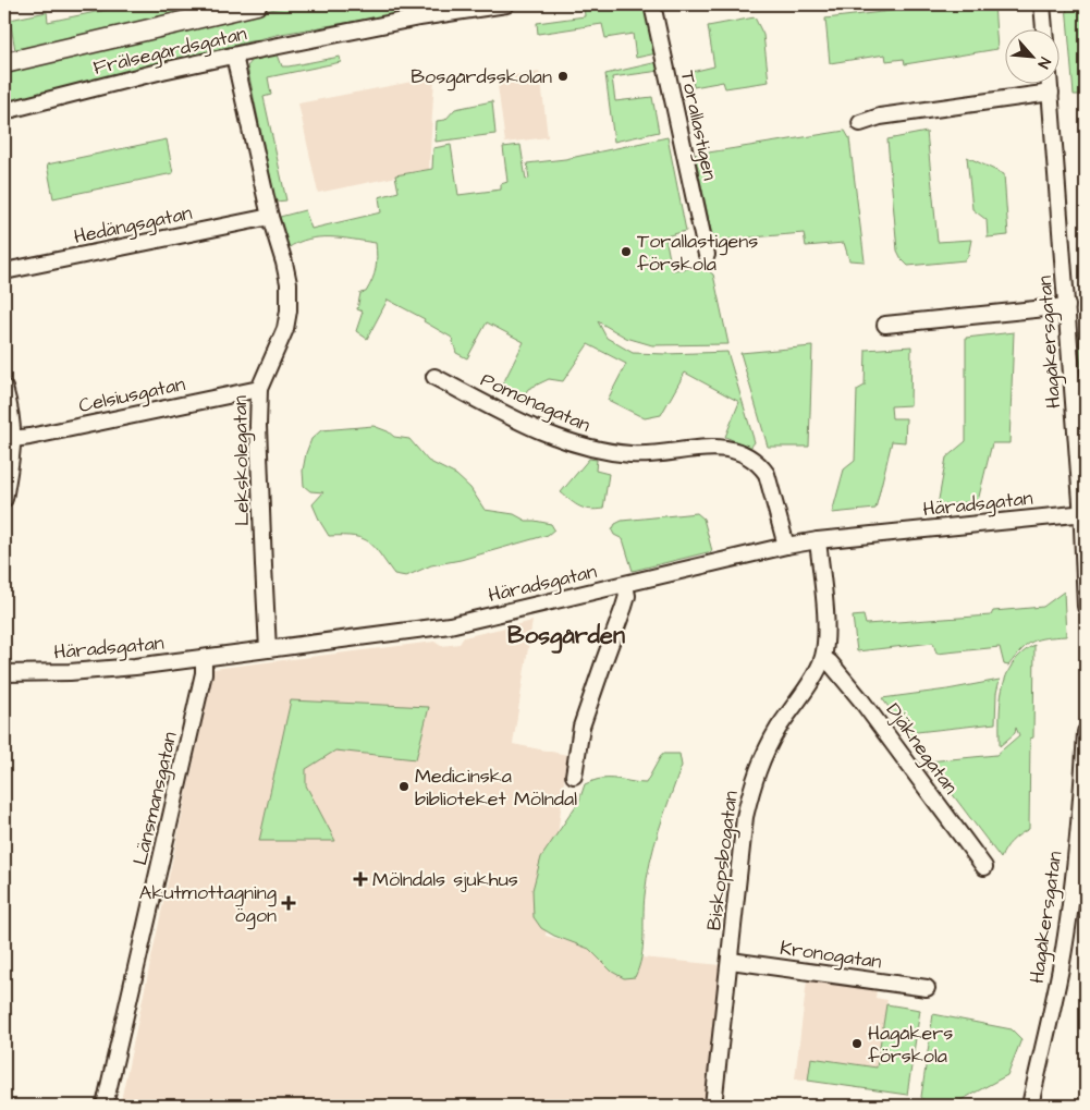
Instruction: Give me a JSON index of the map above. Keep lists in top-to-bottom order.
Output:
{
  "streets": {
    "street": [
      "Frälsegårdsgatan",
      "Torallastigen",
      "Hedängsgatan",
      "Hagåkersgatan",
      "Celsiusgatan",
      "Pomonagatan",
      "Lekskolegatan",
      "Häradsgatan",
      "Djäknegatan",
      "Länsmansgatan",
      "Biskopsbogatan",
      "Kronogatan"
    ]
  },
  "crossings": [
    ["Frälsegårdsgatan", "Lekskolegatan"],
    ["Hedängsgatan", "Lekskolegatan"],
    ["Hagåkersgatan", "Häradsgatan"],
    ["Celsiusgatan", "Lekskolegatan"],
    ["Pomonagatan", "Häradsgatan"],
    ["Lekskolegatan", "Häradsgatan"],
    ["Häradsgatan", "Länsmansgatan"],
    ["Häradsgatan", "Biskopsbogatan"],
    ["Djäknegatan", "Biskopsbogatan"],
    ["Biskopsbogatan", "Kronogatan"]
  ],
  "districts": ["Bosgården"],
  "places": {
    "other": [
      "Bosgårdsskolan",
      "Torallastigens förskola",
      "Medicinska biblioteket Mölndal",
      "Hagåkers förskola"
    ],
    "health": ["Mölndals sjukhus", "Akutmottagning ögon"]
  },
  "north": "bottom right"
}
